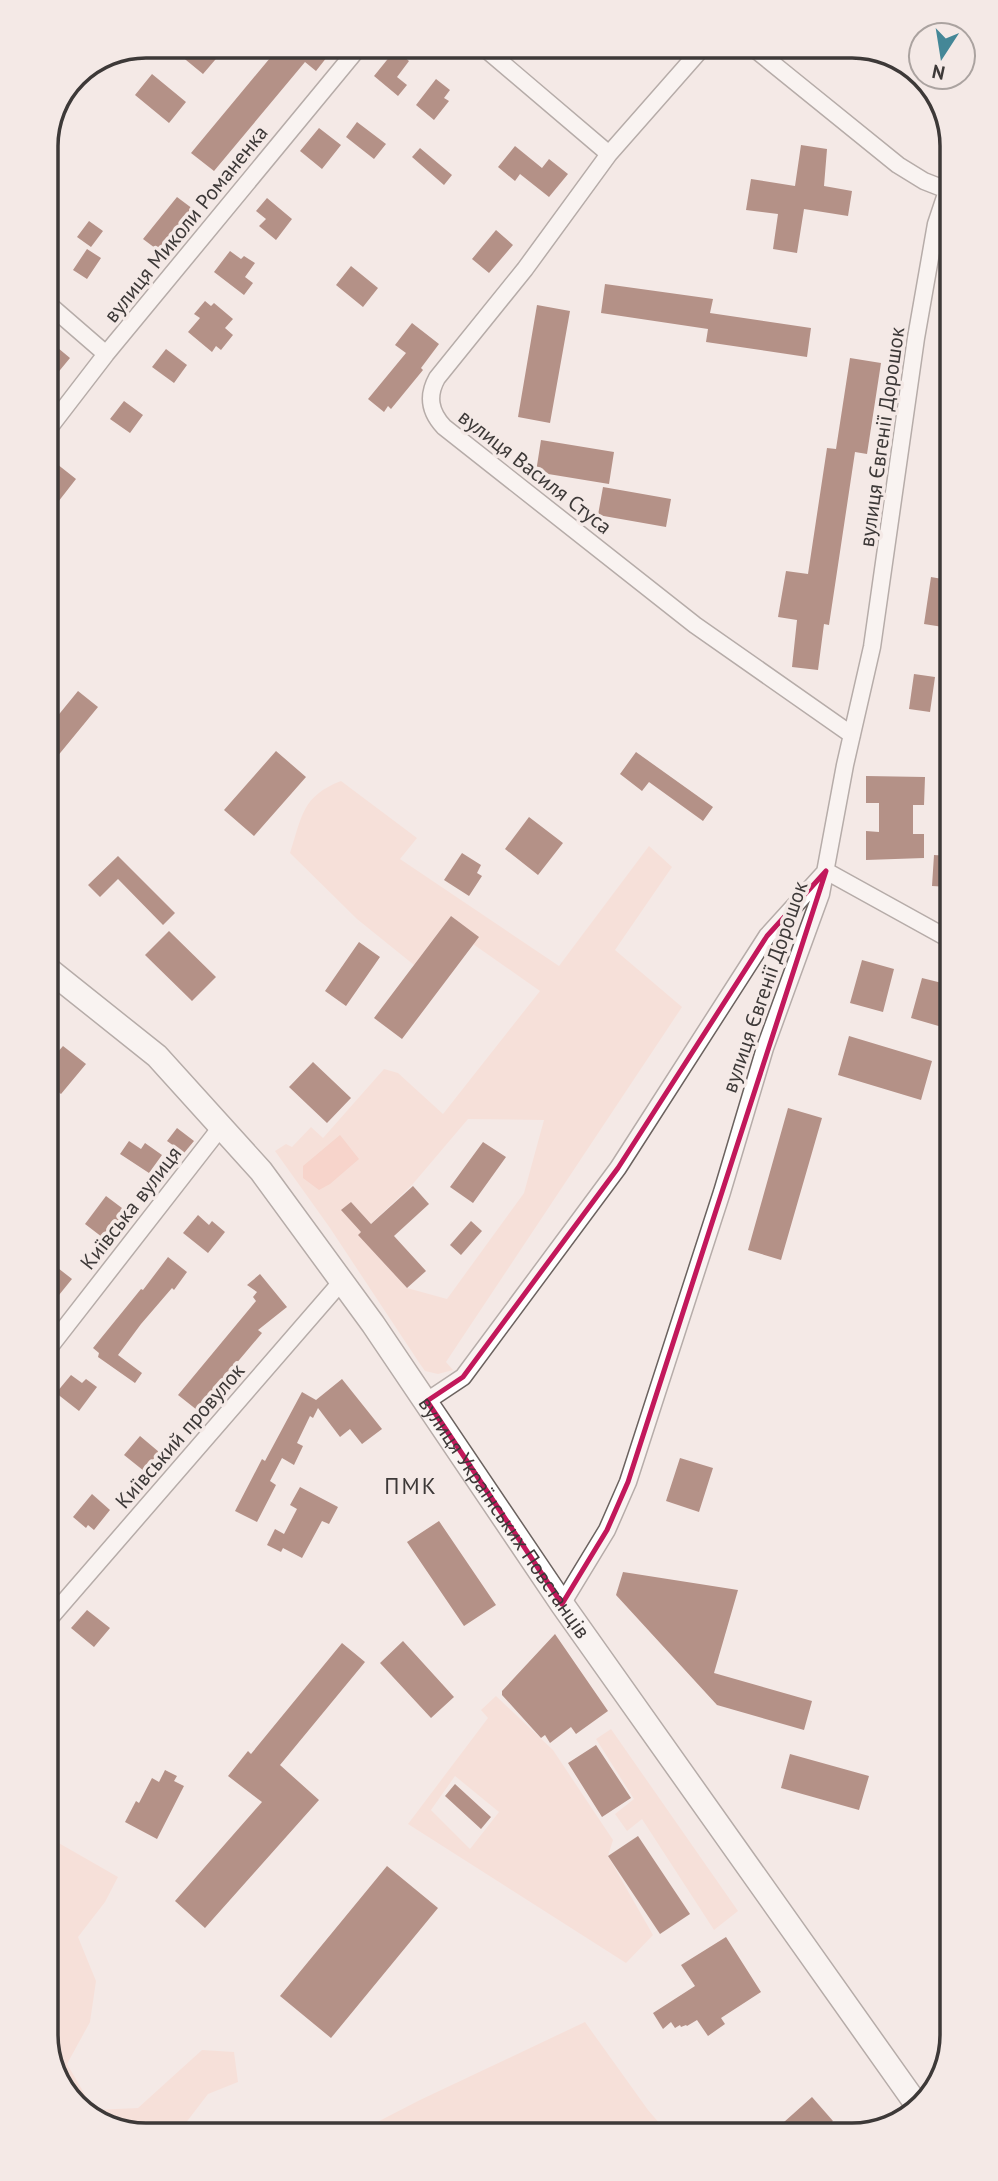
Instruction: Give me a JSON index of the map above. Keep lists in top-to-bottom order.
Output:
{
  "streets": {
    "street": [
      "вулиця Миколи Романенка",
      "вулиця Євгенії Дорошок",
      "вулиця Василя Стуса",
      "Київська вулиця",
      "Київський провулок",
      "вулиця Українських Повстанців"
    ]
  },
  "crossings": [
    ["вулиця Євгенії Дорошок", "вулиця Василя Стуса"],
    ["вулиця Євгенії Дорошок", "вулиця Українських Повстанців"],
    ["Київська вулиця", "вулиця Українських Повстанців"],
    ["Київський провулок", "вулиця Українських Повстанців"]
  ],
  "districts": ["ПМК"],
  "north": "bottom"
}
